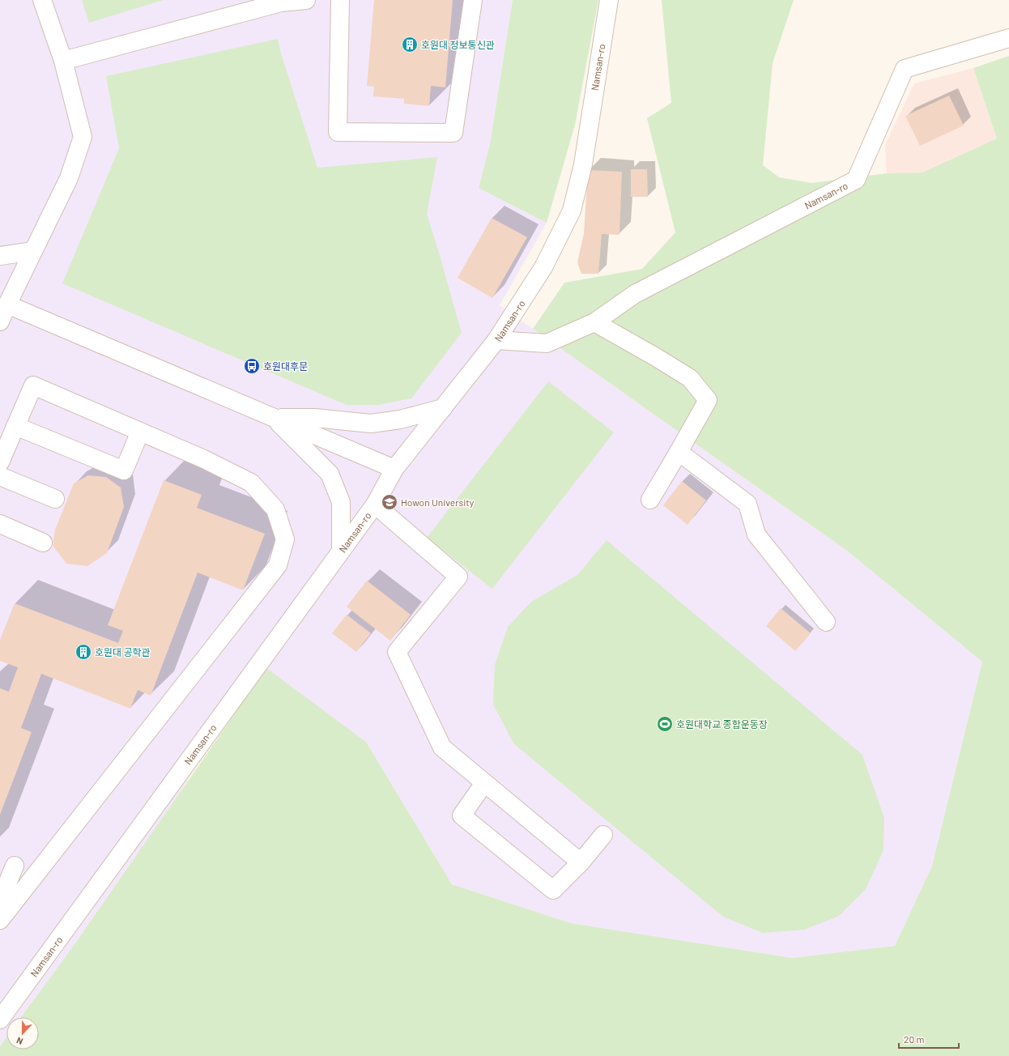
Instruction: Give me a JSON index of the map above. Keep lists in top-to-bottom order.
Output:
{
  "streets": {
    "street": ["Namsan-ro"]
  },
  "places": {
    "building": ["호원대 정보통신관", "호원대 공학관"],
    "bus stop": ["호원대후문"],
    "school or university": ["Howon University"],
    "sports": ["호원대학교 종합운동장"]
  },
  "scale_bar": "20 m",
  "north": "bottom"
}
